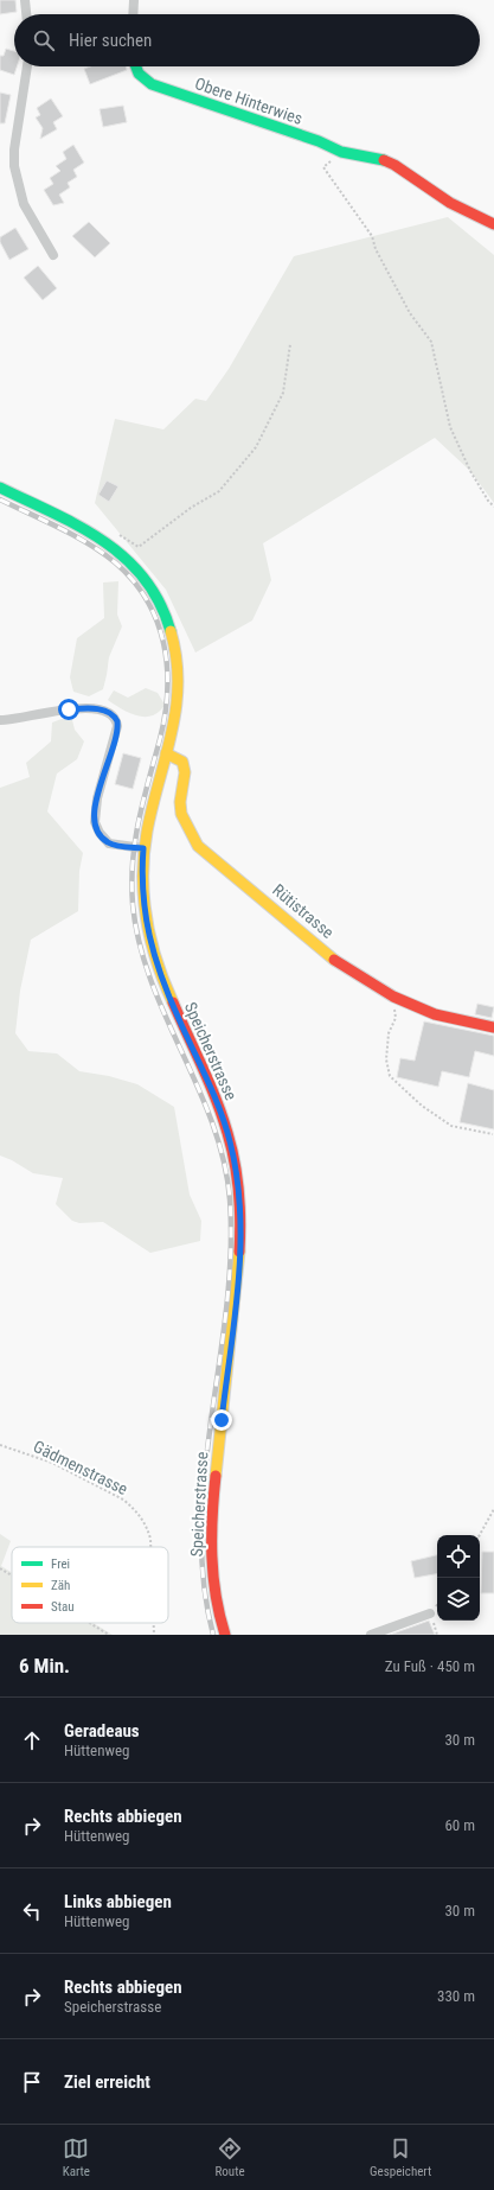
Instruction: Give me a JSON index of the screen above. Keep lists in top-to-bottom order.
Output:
{
  "streets": {
    "main road": ["Obere Hinterwies", "Rütistrasse", "Speicherstrasse"],
    "path": ["Gädmenstrasse"]
  },
  "crossings": [
    ["Rütistrasse", "Speicherstrasse"]
  ],
  "legend": ["Frei", "Zäh", "Stau"],
  "page": {
    "search": "Hier suchen",
    "heading": ["6 Min.", "Zu Fuß · 450 m"],
    "list": [
      ["Geradeaus", "Hüttenweg", "30 m"],
      ["Rechts abbiegen", "Hüttenweg", "60 m"],
      ["Links abbiegen", "Hüttenweg", "30 m"],
      ["Rechts abbiegen", "Speicherstrasse", "330 m"],
      "Ziel erreicht"
    ],
    "nav": ["Karte", "Route", "Gespeichert"]
  }
}
